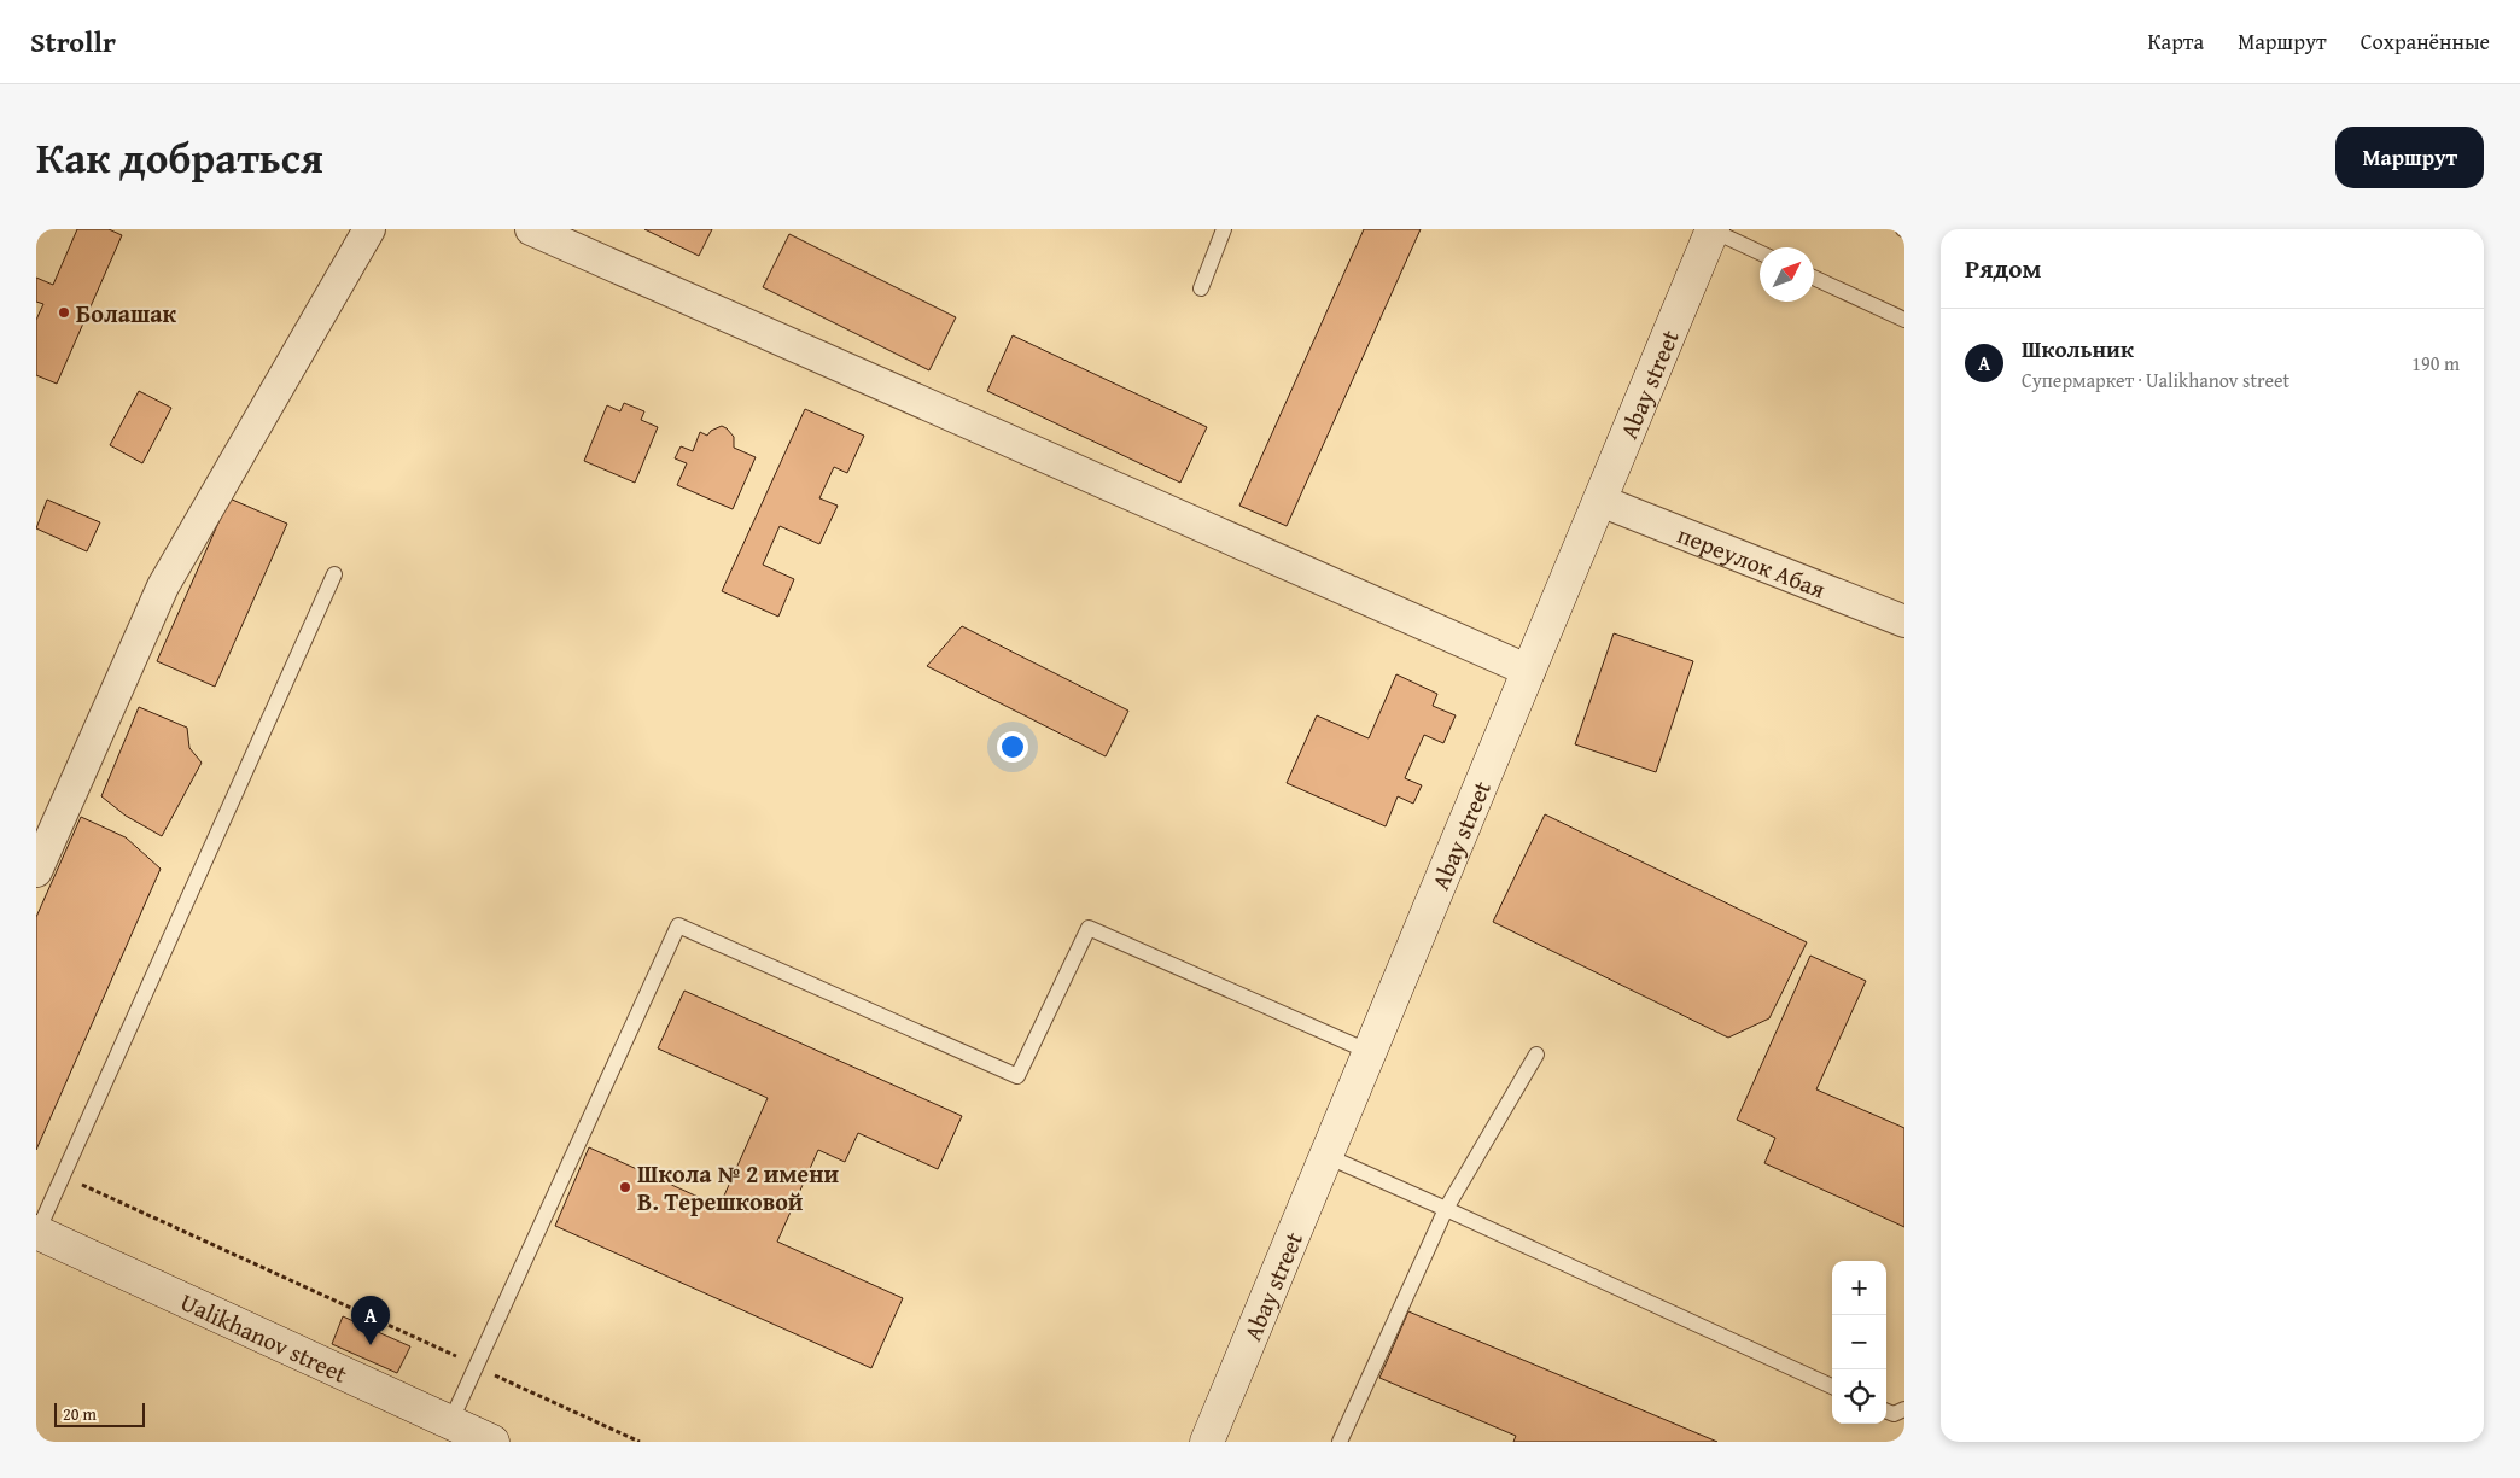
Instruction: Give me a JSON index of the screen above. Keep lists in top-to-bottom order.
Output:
{
  "streets": {
    "main road": ["Abay street", "Ualikhanov street"],
    "street": ["переулок Абая"]
  },
  "crossings": [
    ["Abay street", "переулок Абая"]
  ],
  "places": ["Болашак", "Школа № 2 имени В. Терешковой"],
  "scale_bar": "20 m",
  "north": "top right",
  "page": {
    "header": "Strollr",
    "nav": ["Карта", "Маршрут", "Сохранённые"],
    "title": "Как добраться",
    "buttons": "Маршрут",
    "heading": "Рядом",
    "list": [
      {
        "mark": "A",
        "name": "Школьник",
        "note": "Супермаркет · Ualikhanov street",
        "value": "190 m"
      }
    ],
    "map_buttons": ["+", "−"],
    "pins": "A",
    "scale": "20 m"
  }
}
